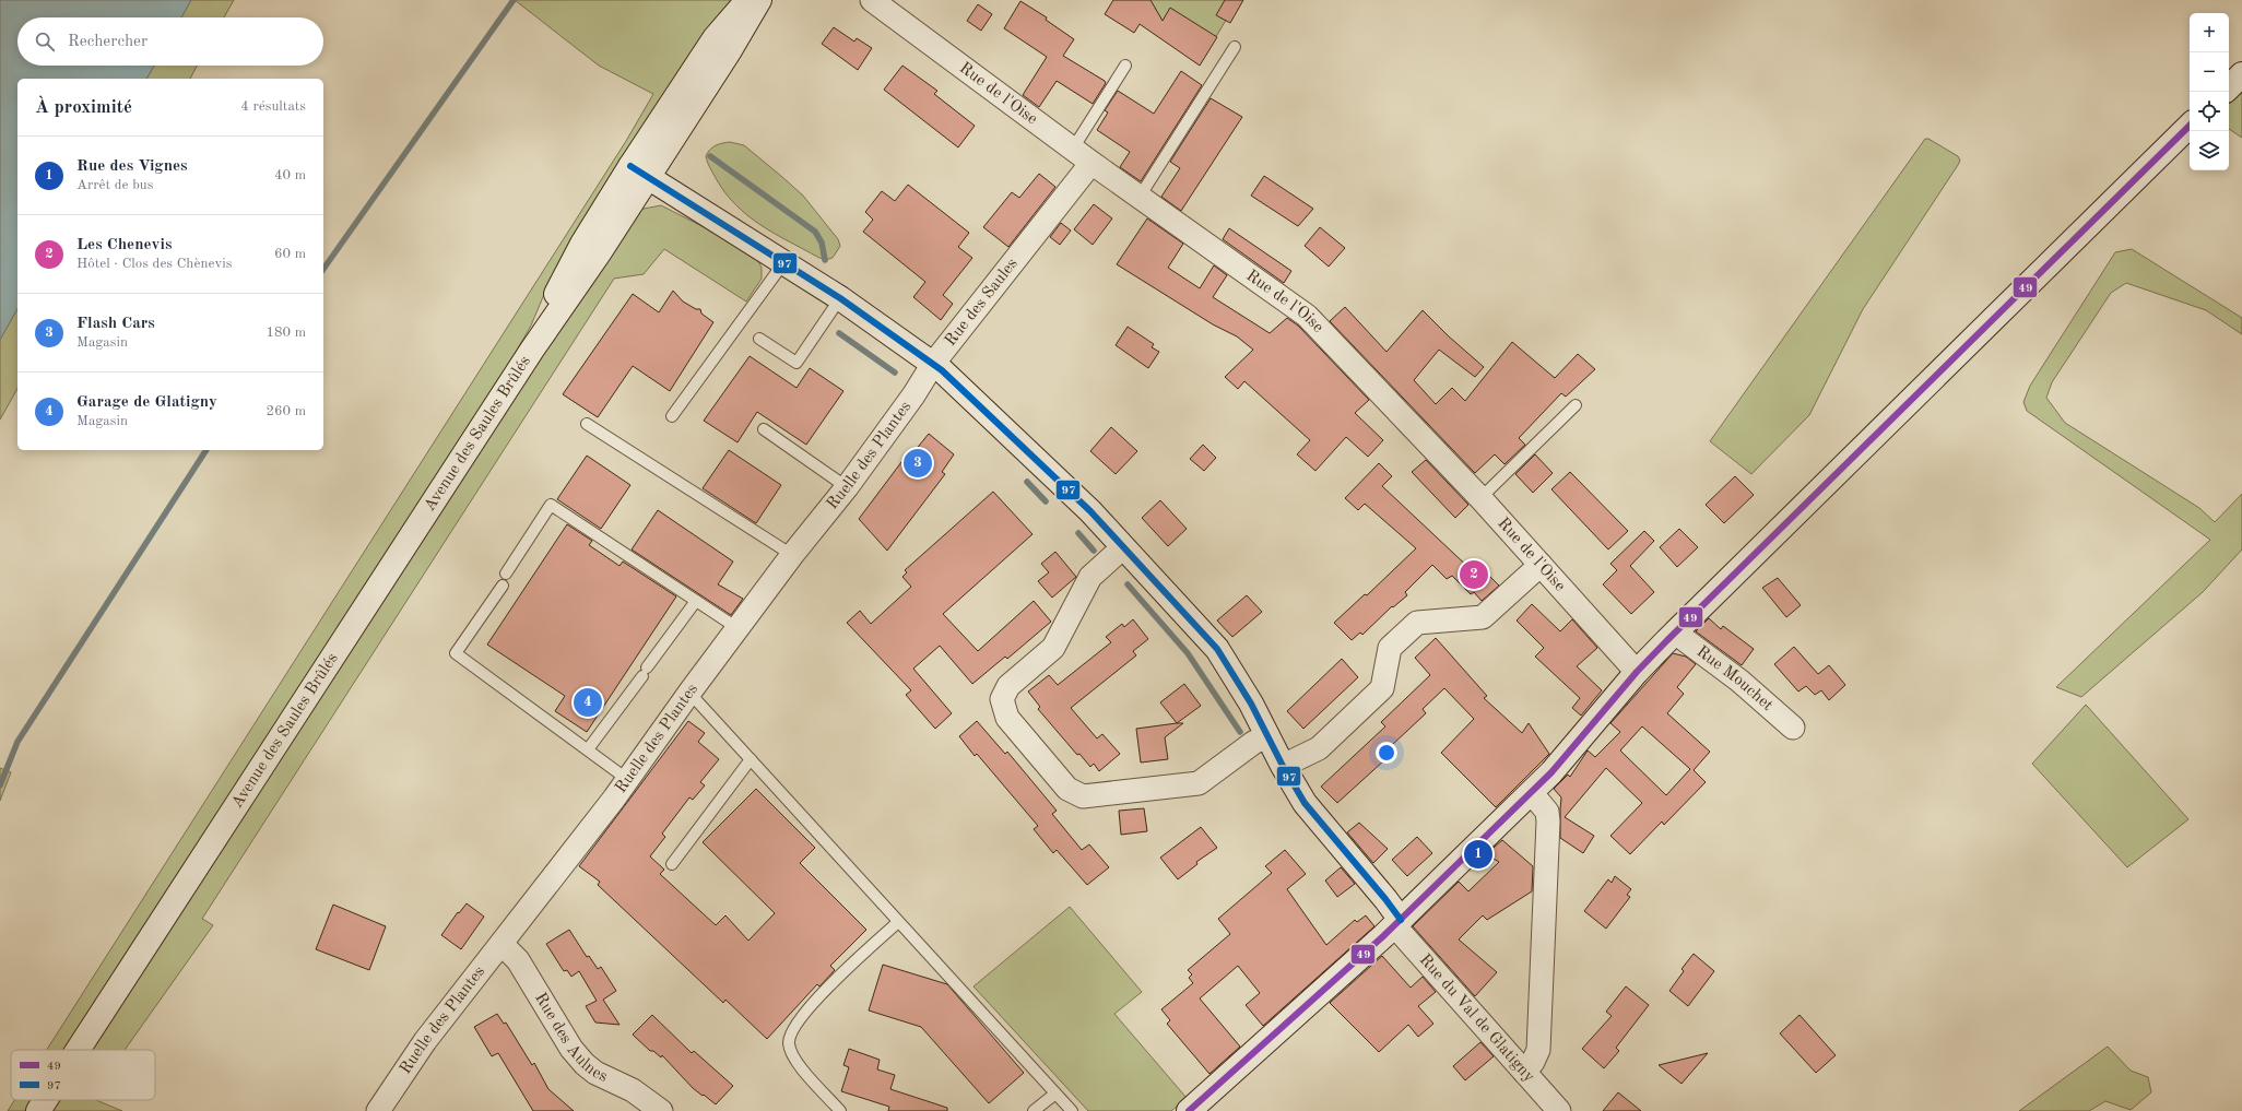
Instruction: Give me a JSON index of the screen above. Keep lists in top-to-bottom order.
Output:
{
  "streets": {
    "main road": ["Avenue des Saules Brûlés"],
    "street": [
      "Rue de l'Oise",
      "Rue des Saules",
      "Ruelle des Plantes",
      "Rue Mouchet",
      "Rue du Val de Glatigny",
      "Rue des Aulnes"
    ]
  },
  "crossings": [
    ["Rue de l'Oise", "Rue des Saules"],
    ["Rue des Saules", "Ruelle des Plantes"],
    ["Ruelle des Plantes", "Rue des Aulnes"]
  ],
  "lines": ["transit line 49", "transit line 97"],
  "legend": ["49", "97"],
  "page": {
    "map_buttons": ["+", "−"],
    "search": "Rechercher",
    "heading": ["À proximité", "4 résultats"],
    "list": [
      {
        "mark": "1",
        "name": "Rue des Vignes",
        "note": "Arrêt de bus",
        "value": "40 m"
      },
      {
        "mark": "2",
        "name": "Les Chenevis",
        "note": "Hôtel · Clos des Chènevis",
        "value": "60 m"
      },
      {
        "mark": "3",
        "name": "Flash Cars",
        "note": "Magasin",
        "value": "180 m"
      },
      {
        "mark": "4",
        "name": "Garage de Glatigny",
        "note": "Magasin",
        "value": "260 m"
      }
    ],
    "pins": [
      "3",
      "2",
      "4",
      "1"
    ]
  }
}
